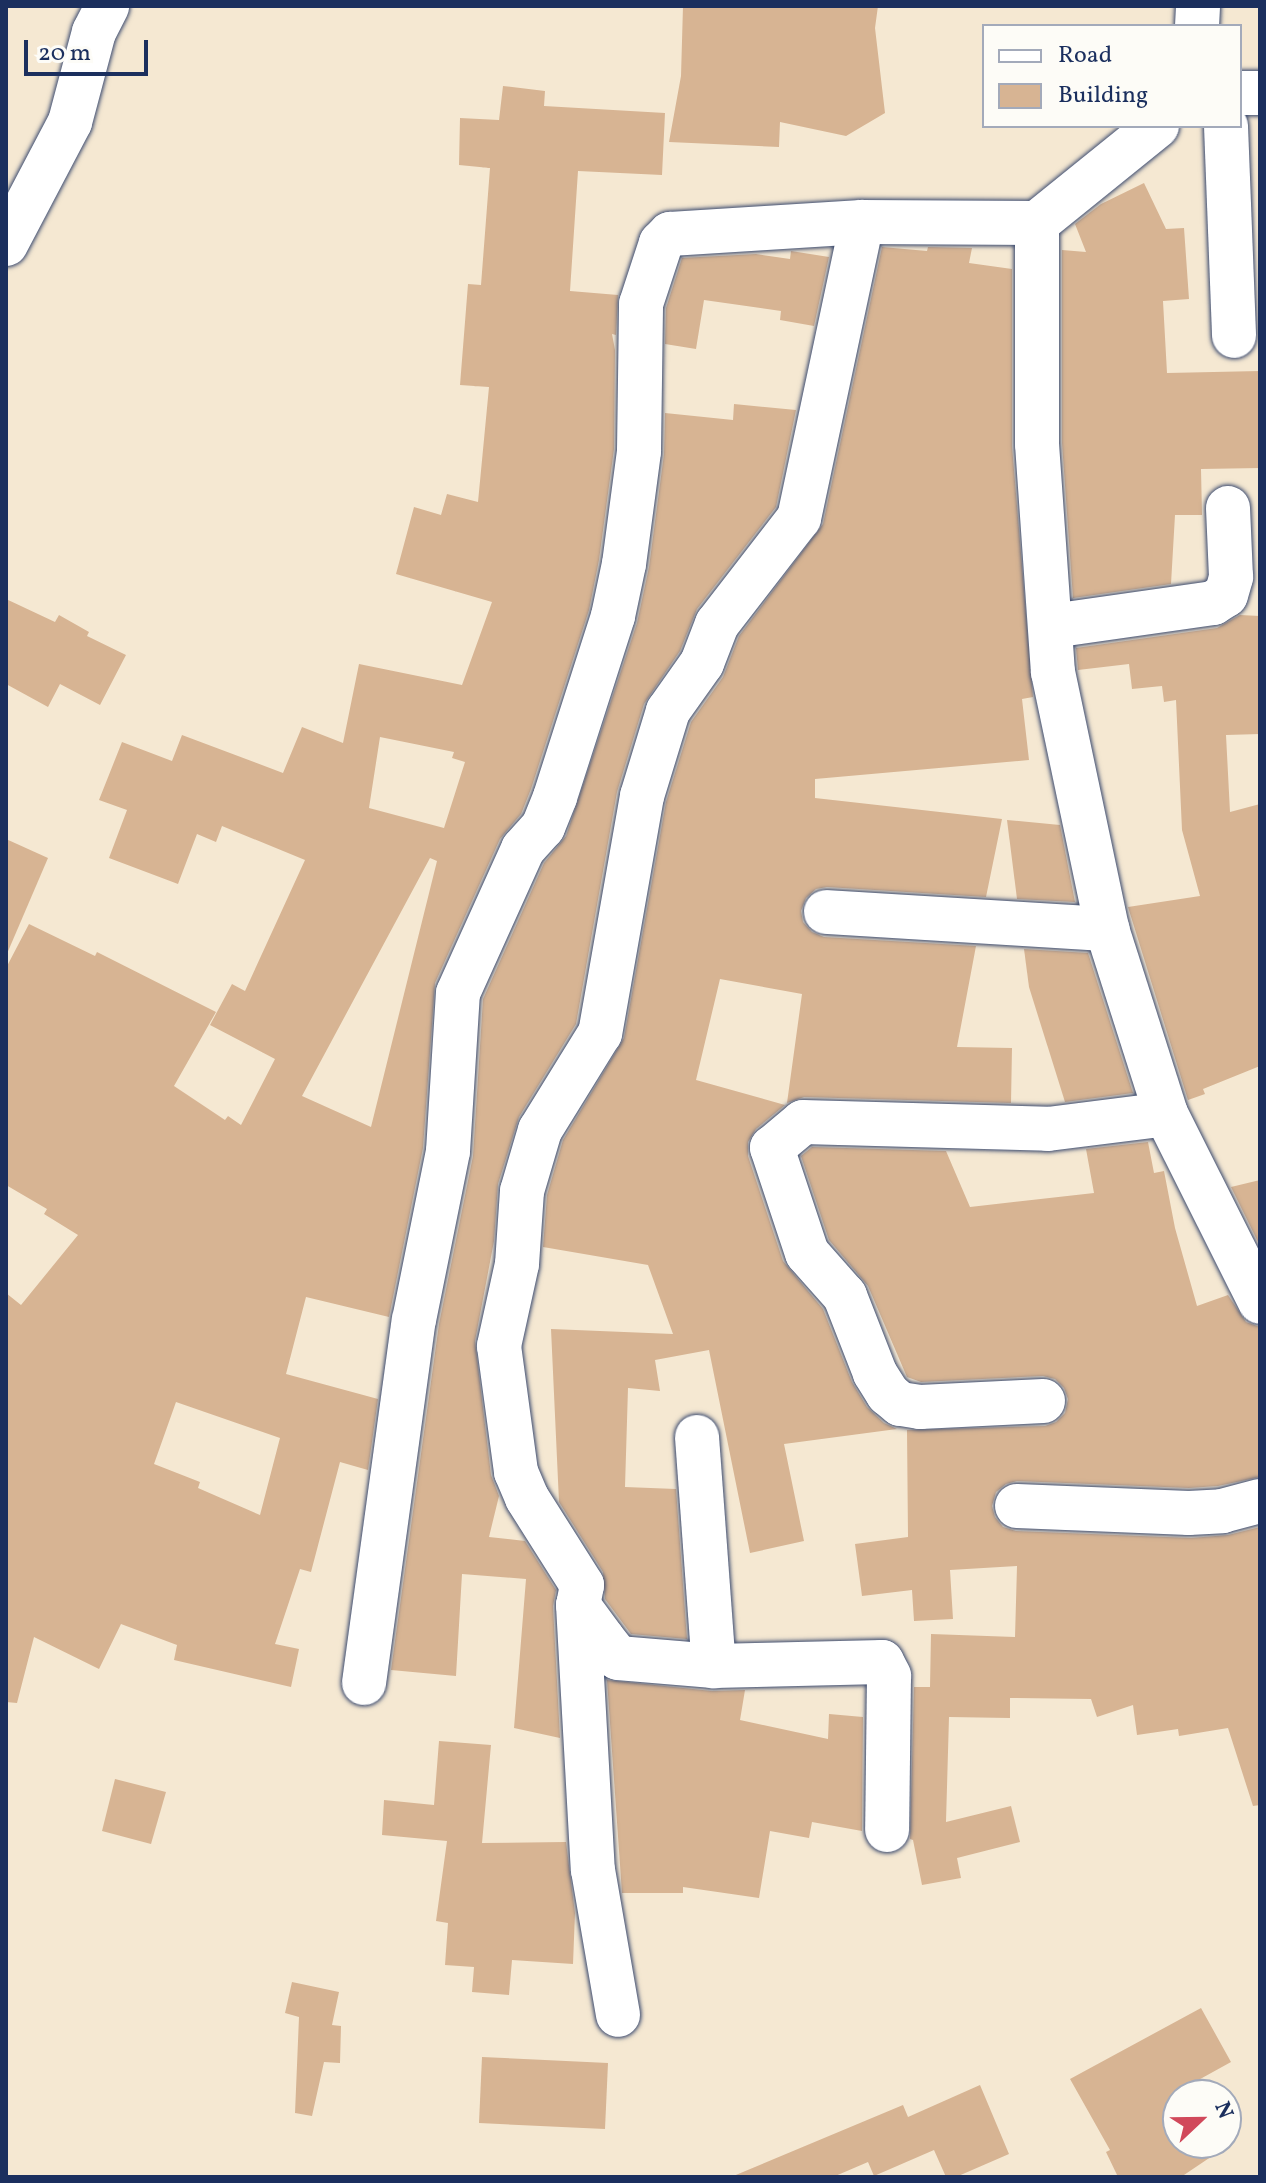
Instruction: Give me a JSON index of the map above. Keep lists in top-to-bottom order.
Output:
{
  "legend": ["Road", "Building"],
  "scale_bar": "20 m",
  "north": "right"
}
